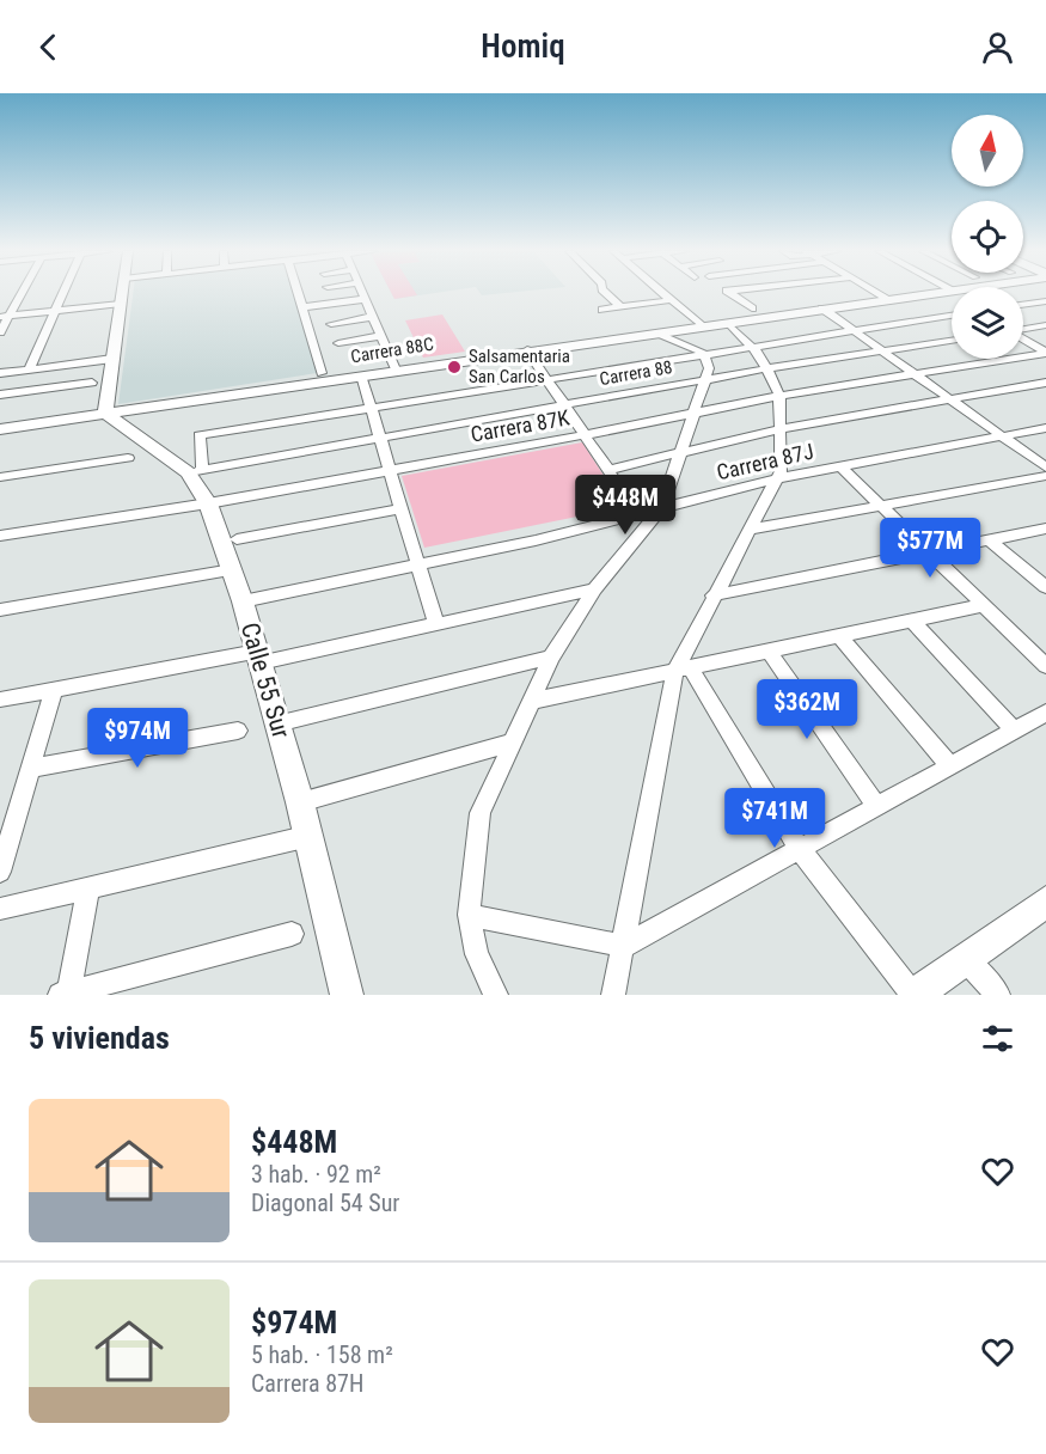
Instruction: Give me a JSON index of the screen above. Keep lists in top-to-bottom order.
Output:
{
  "streets": {
    "street": [
      "Carrera 88C",
      "Carrera 88",
      "Carrera 87K",
      "Carrera 87J",
      "Calle 55 Sur"
    ]
  },
  "crossings": [
    ["Carrera 88C", "Calle 55 Sur"],
    ["Carrera 88", "Calle 55 Sur"],
    ["Carrera 87K", "Calle 55 Sur"],
    ["Carrera 87J", "Calle 55 Sur"]
  ],
  "places": ["Salsamentaria San Carlos"],
  "north": "top",
  "page": {
    "header": "Homiq",
    "price": [
      "$448M",
      "$577M",
      "$362M",
      "$974M",
      "$741M"
    ],
    "heading": "5 viviendas",
    "list": [
      {
        "name": "$448M",
        "note": "3 hab. · 92 m² · Diagonal 54 Sur"
      },
      {
        "name": "$974M",
        "note": "5 hab. · 158 m² · Carrera 87H"
      }
    ]
  }
}
